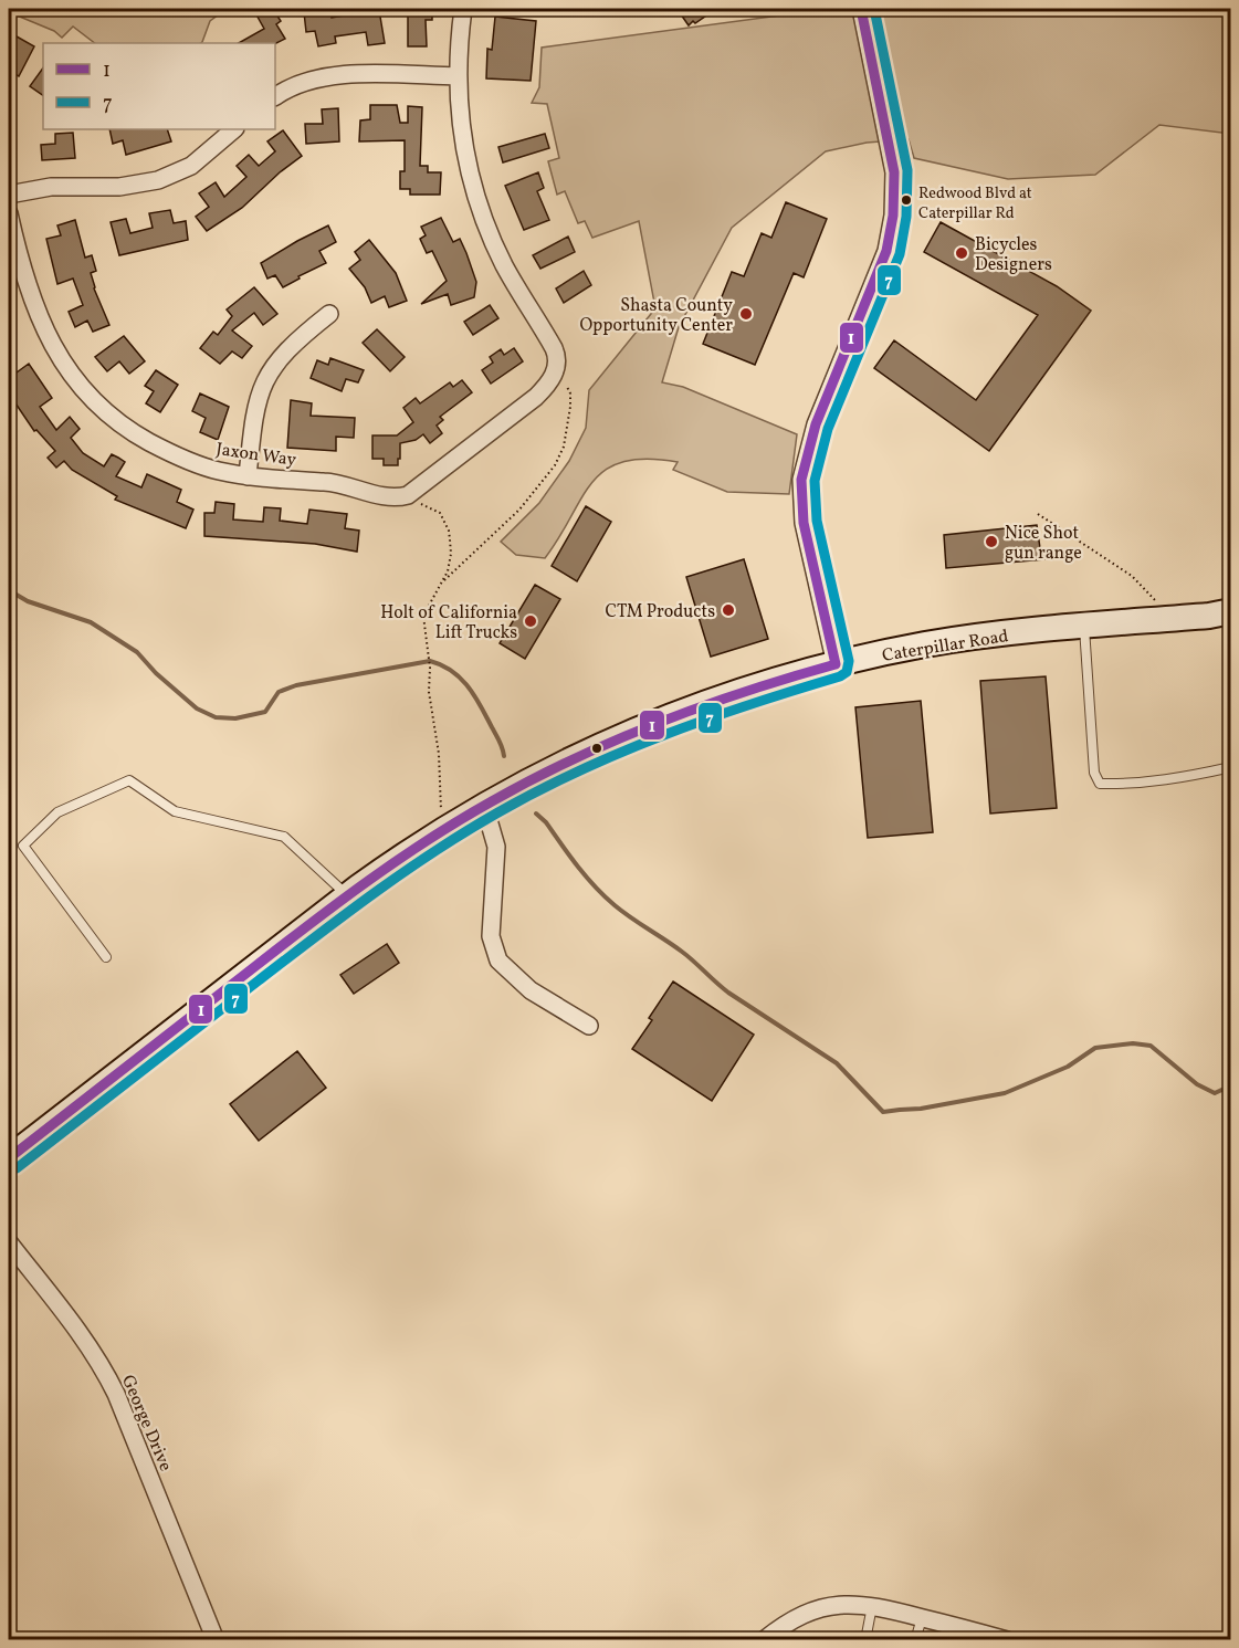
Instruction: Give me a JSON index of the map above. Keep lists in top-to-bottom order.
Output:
{
  "streets": {
    "street": ["Jaxon Way", "Caterpillar Road", "George Drive"]
  },
  "places": [
    "Redwood Blvd at Caterpillar Rd",
    "Bicycles Designers",
    "Shasta County Opportunity Center",
    "Nice Shot gun range",
    "CTM Products",
    "Holt of California Lift Trucks"
  ],
  "lines": ["transit line 1", "transit line 7"],
  "legend": ["1", "7"]
}
